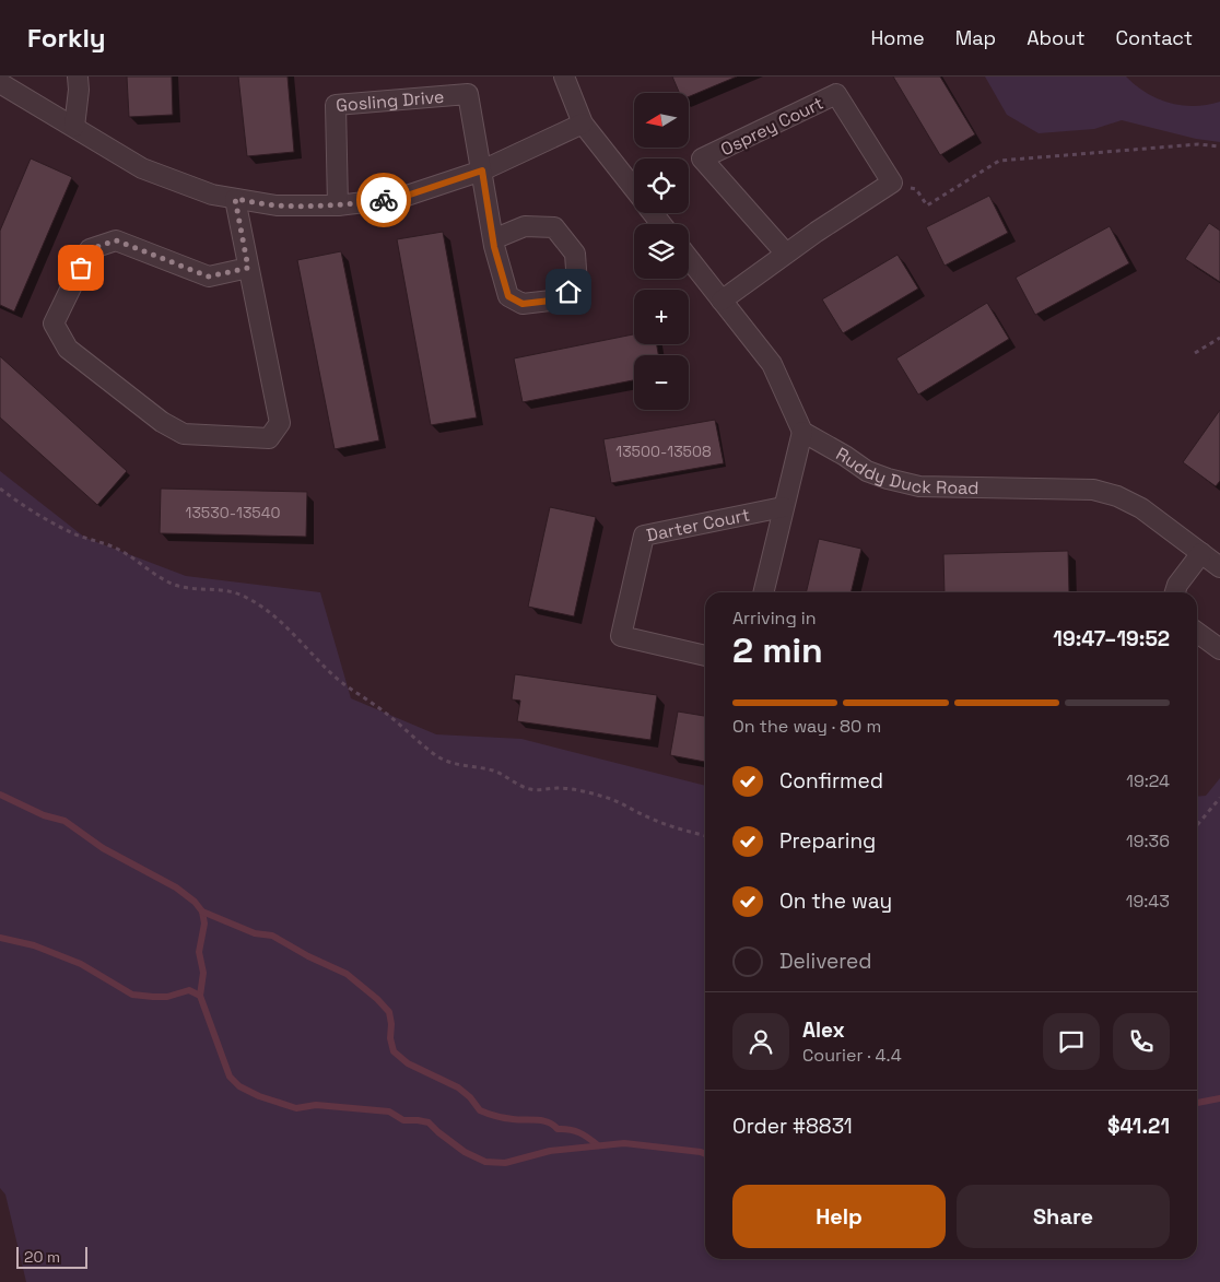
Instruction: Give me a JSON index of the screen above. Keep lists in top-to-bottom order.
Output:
{
  "streets": {
    "street": [
      "Gosling Drive",
      "Osprey Court",
      "Ruddy Duck Road",
      "Darter Court"
    ]
  },
  "crossings": [
    ["Ruddy Duck Road", "Darter Court"]
  ],
  "house_numbers": ["13500-13508", "13530-13540"],
  "scale_bar": "20 m",
  "north": "left",
  "page": {
    "header": "Forkly",
    "nav": [
      "Home",
      "Map",
      "About",
      "Contact"
    ],
    "map_buttons": ["+", "−"],
    "heading": ["2 min", "Arriving in", "19:47–19:52"],
    "panel": [
      "Alex",
      "Courier · 4.4",
      "Order #8831",
      "$41.21"
    ],
    "bar": "On the way · 80 m",
    "list": [
      ["Confirmed", "19:24"],
      ["Preparing", "19:36"],
      ["On the way", "19:43"],
      "Delivered"
    ],
    "buttons": ["Help", "Share"],
    "scale": "20 m"
  }
}
